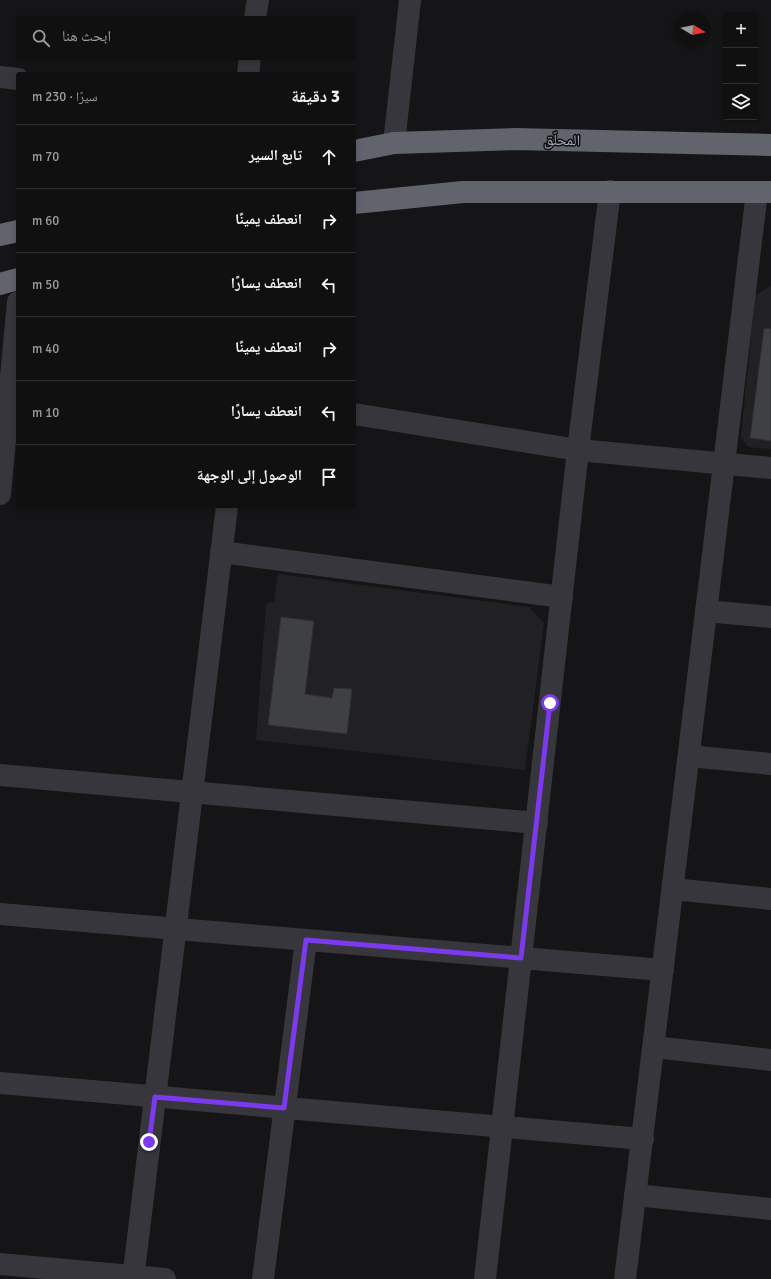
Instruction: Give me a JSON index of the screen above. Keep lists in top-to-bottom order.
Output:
{
  "streets": {
    "highway": ["المحلّق"]
  },
  "north": "right",
  "page": {
    "map_buttons": ["+", "−"],
    "search": "ابحث هنا",
    "heading": ["3 دقيقة", "سيرًا · 230 m"],
    "list": [
      ["تابع السير", "70 m"],
      ["انعطف يمينًا", "60 m"],
      ["انعطف يسارًا", "50 m"],
      ["انعطف يمينًا", "40 m"],
      ["انعطف يسارًا", "10 m"],
      "الوصول إلى الوجهة"
    ]
  }
}
